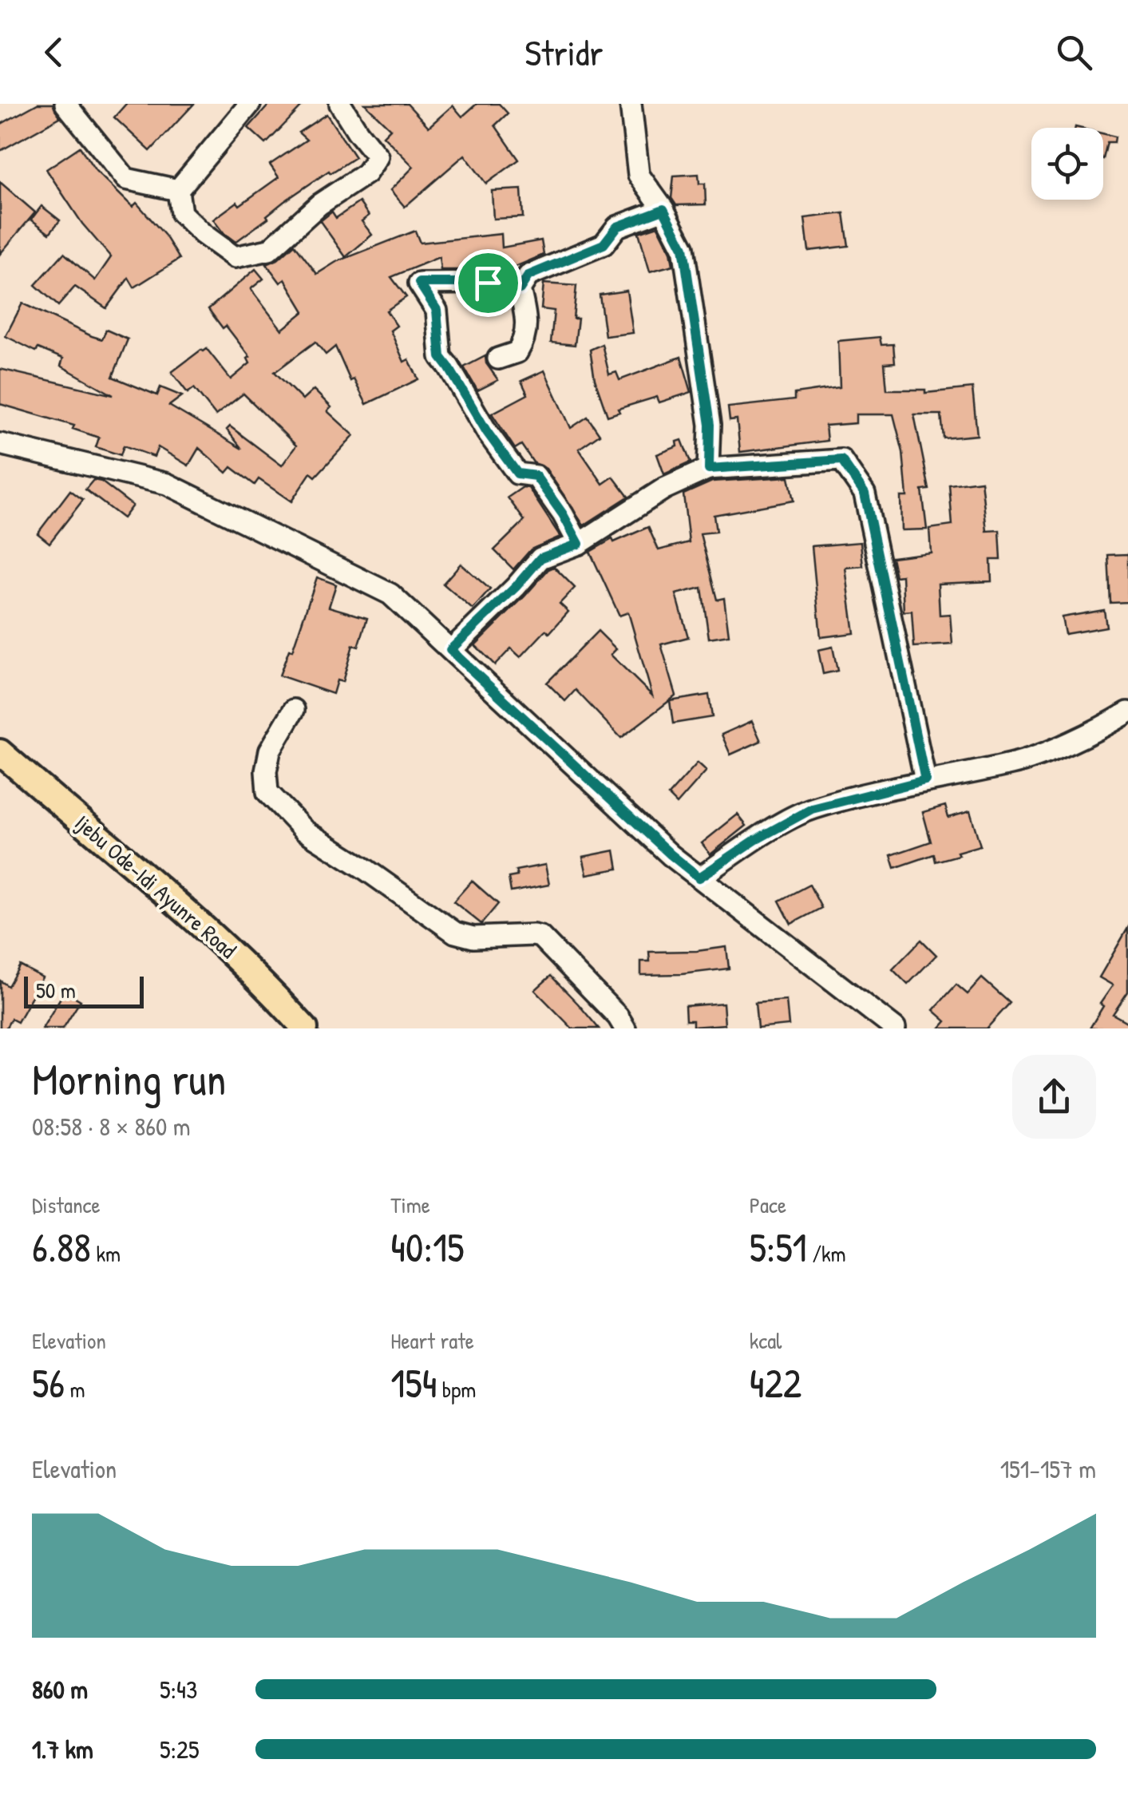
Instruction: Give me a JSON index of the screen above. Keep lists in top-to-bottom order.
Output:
{
  "streets": {
    "main road": ["Ijebu Ode-Idi Ayunre Road"]
  },
  "scale_bar": "50 m",
  "page": {
    "header": "Stridr",
    "scale": "50 m",
    "heading": ["Morning run", "08:58 · 8 × 860 m"],
    "stats": [
      ["Distance", "6.88 km"],
      ["Time", "40:15"],
      ["Pace", "5:51 /km"],
      ["Elevation", "56 m"],
      ["Heart rate", "154 bpm"],
      ["kcal", "422"]
    ],
    "chart": ["Elevation", "151–157 m"],
    "list": [
      {
        "name": "860 m",
        "note": "5:43"
      },
      {
        "name": "1.7 km",
        "note": "5:25"
      }
    ]
  }
}
